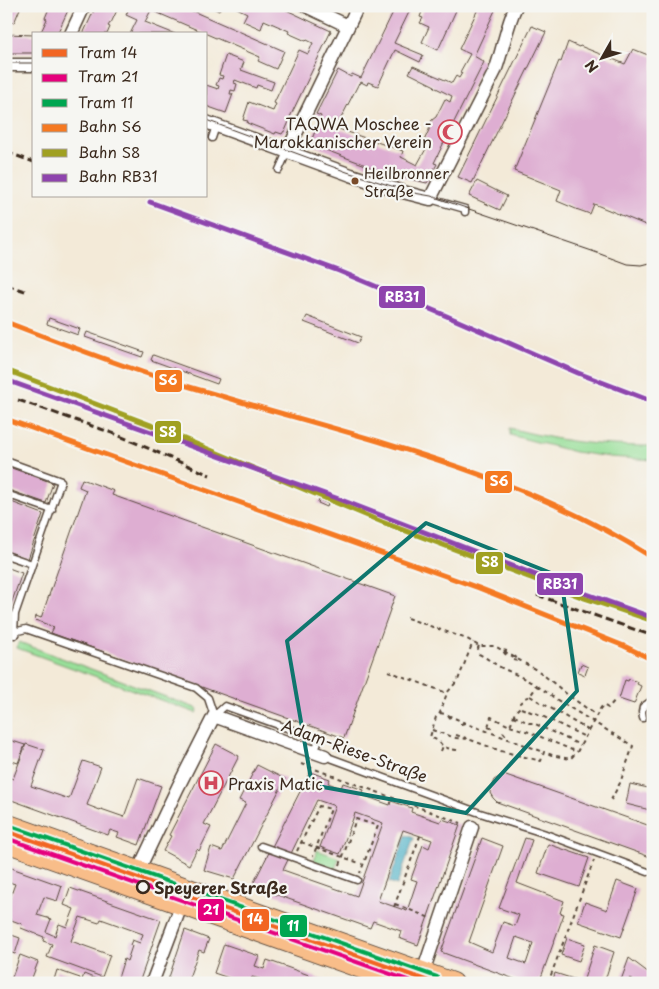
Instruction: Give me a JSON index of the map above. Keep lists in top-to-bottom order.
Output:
{
  "streets": {
    "street": ["Adam-Riese-Straße"]
  },
  "places": {
    "mosque": ["TAQWA Moschee - Marokkanischer Verein"],
    "other": ["Heilbronner Straße", "Speyerer Straße"],
    "hospital": ["Praxis Matic"]
  },
  "lines": [
    "rail line RB31",
    "rail line S6",
    "rail line S8",
    "tram line 11",
    "tram line 14",
    "tram line 21"
  ],
  "legend": [
    "Tram 14",
    "Tram 21",
    "Tram 11",
    "Bahn S6",
    "Bahn S8",
    "Bahn RB31"
  ],
  "north": "bottom left"
}
